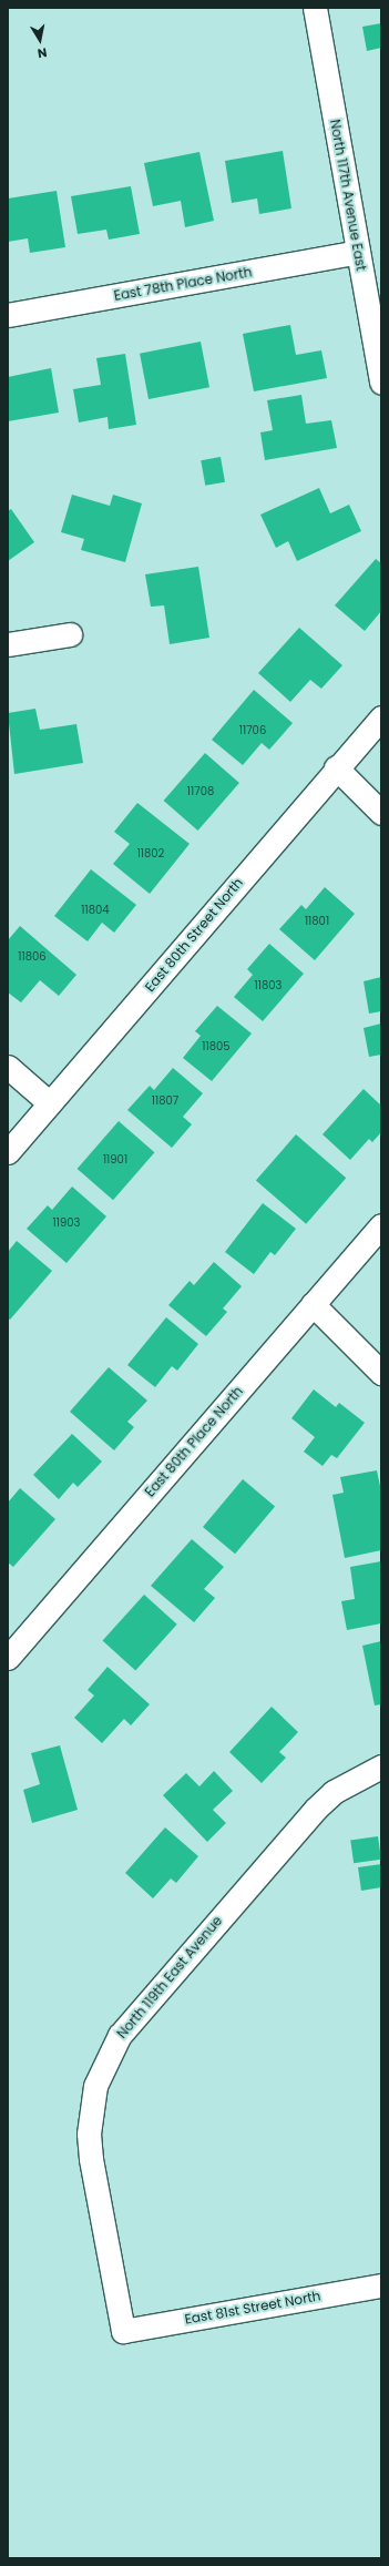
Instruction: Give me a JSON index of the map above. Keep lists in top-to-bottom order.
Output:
{
  "streets": {
    "street": [
      "North 117th Avenue East",
      "East 78th Place North",
      "East 80th Street North",
      "East 80th Place North",
      "North 119th East Avenue",
      "East 81st Street North"
    ]
  },
  "crossings": [
    ["North 117th Avenue East", "East 78th Place North"],
    ["North 119th East Avenue", "East 81st Street North"]
  ],
  "house_numbers": [
    "11706",
    "11708",
    "11802",
    "11804",
    "11801",
    "11806",
    "11803",
    "11805",
    "11807",
    "11901",
    "11903"
  ],
  "north": "bottom"
}
